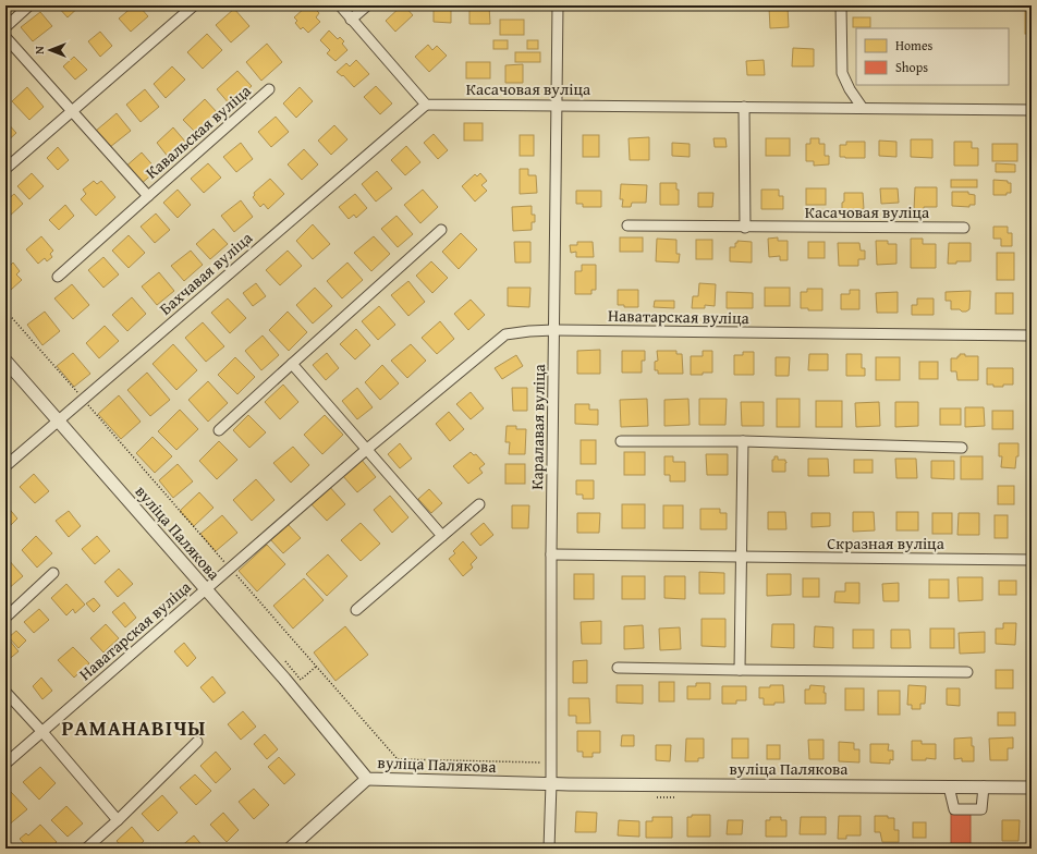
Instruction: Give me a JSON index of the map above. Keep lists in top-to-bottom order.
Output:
{
  "streets": {
    "street": [
      "Касачовая вуліца",
      "Кавальская вуліца",
      "Бахчавая вуліца",
      "Наватарская вуліца",
      "Каралавая вуліца",
      "вуліца Палякова",
      "Скразная вуліца"
    ]
  },
  "crossings": [
    ["Касачовая вуліца", "Бахчавая вуліца"],
    ["Касачовая вуліца", "Каралавая вуліца"],
    ["Бахчавая вуліца", "вуліца Палякова"],
    ["Наватарская вуліца", "Каралавая вуліца"],
    ["Наватарская вуліца", "вуліца Палякова"],
    ["Каралавая вуліца", "вуліца Палякова"],
    ["Каралавая вуліца", "Скразная вуліца"]
  ],
  "districts": ["РАМАНАВІЧЫ"],
  "legend": ["Homes", "Shops"],
  "north": "left"
}
